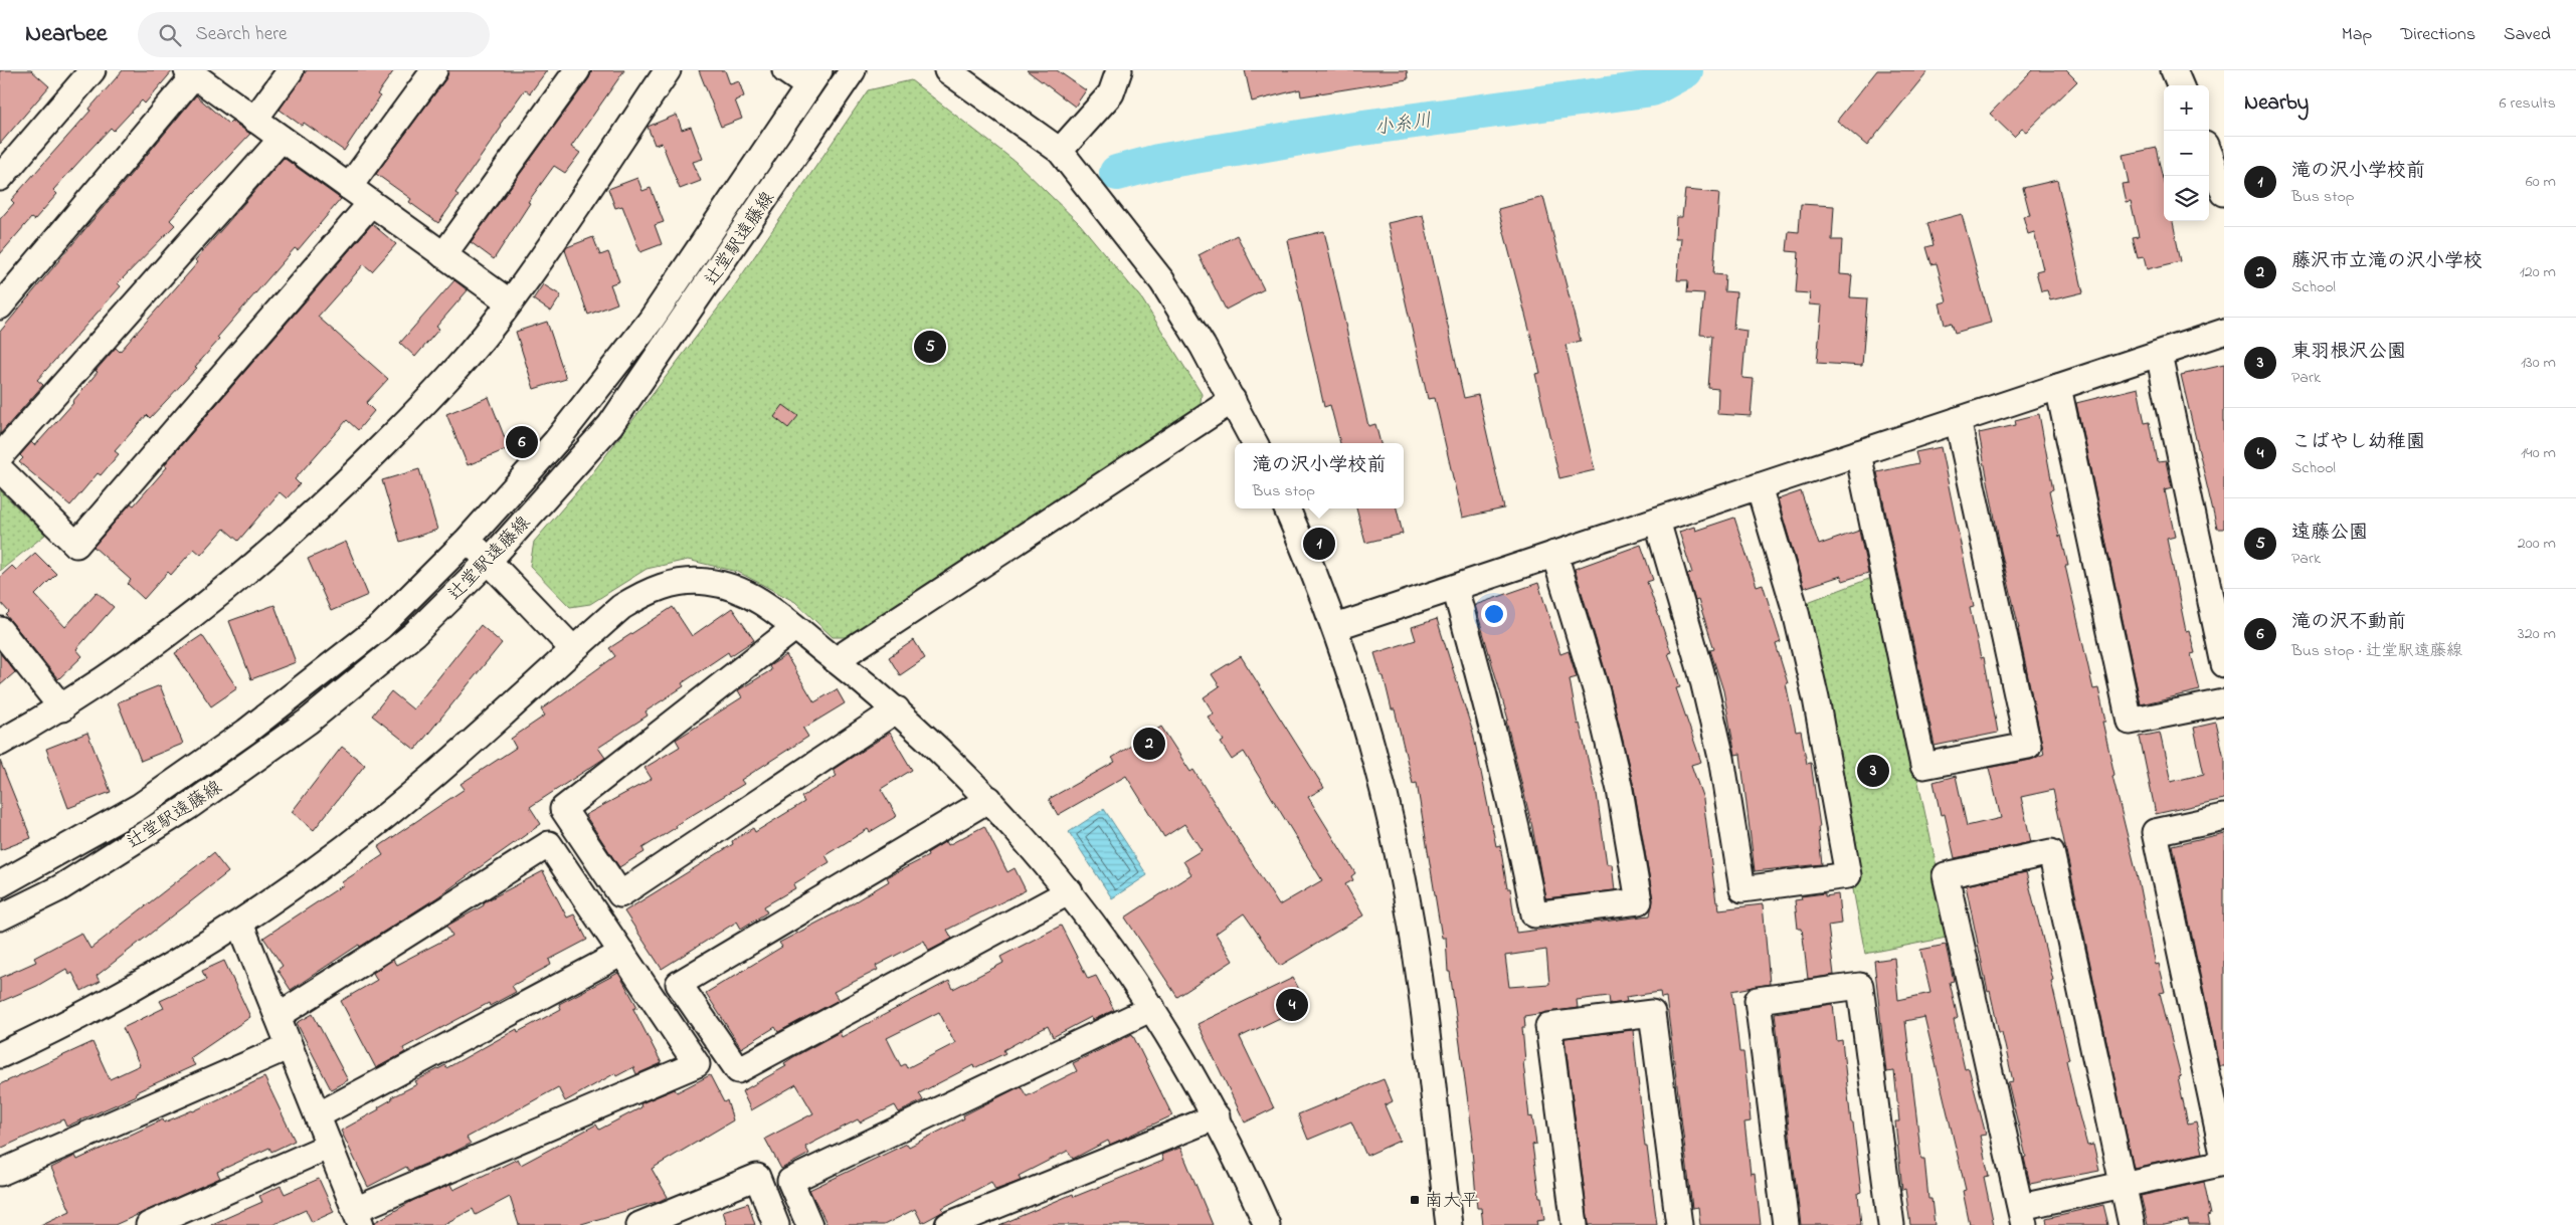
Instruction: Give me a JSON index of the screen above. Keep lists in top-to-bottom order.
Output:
{
  "streets": {
    "street": ["辻堂駅遠藤線"]
  },
  "water": ["小糸川"],
  "places": {
    "transit": ["南大平"]
  },
  "page": {
    "header": "Nearbee",
    "search": "Search here",
    "nav": ["Map", "Directions", "Saved"],
    "heading": ["Nearby", "6 results"],
    "map_buttons": ["+", "−"],
    "list": [
      {
        "mark": "1",
        "name": "滝の沢小学校前",
        "note": "Bus stop",
        "value": "60 m"
      },
      {
        "mark": "2",
        "name": "藤沢市立滝の沢小学校",
        "note": "School",
        "value": "120 m"
      },
      {
        "mark": "3",
        "name": "東羽根沢公園",
        "note": "Park",
        "value": "130 m"
      },
      {
        "mark": "4",
        "name": "こばやし幼稚園",
        "note": "School",
        "value": "140 m"
      },
      {
        "mark": "5",
        "name": "遠藤公園",
        "note": "Park",
        "value": "200 m"
      },
      {
        "mark": "6",
        "name": "滝の沢不動前",
        "note": "Bus stop · 辻堂駅遠藤線",
        "value": "320 m"
      }
    ],
    "pins": [
      "5",
      "6",
      "1",
      "2",
      "3",
      "4"
    ],
    "popup": ["滝の沢小学校前", "Bus stop"]
  }
}
